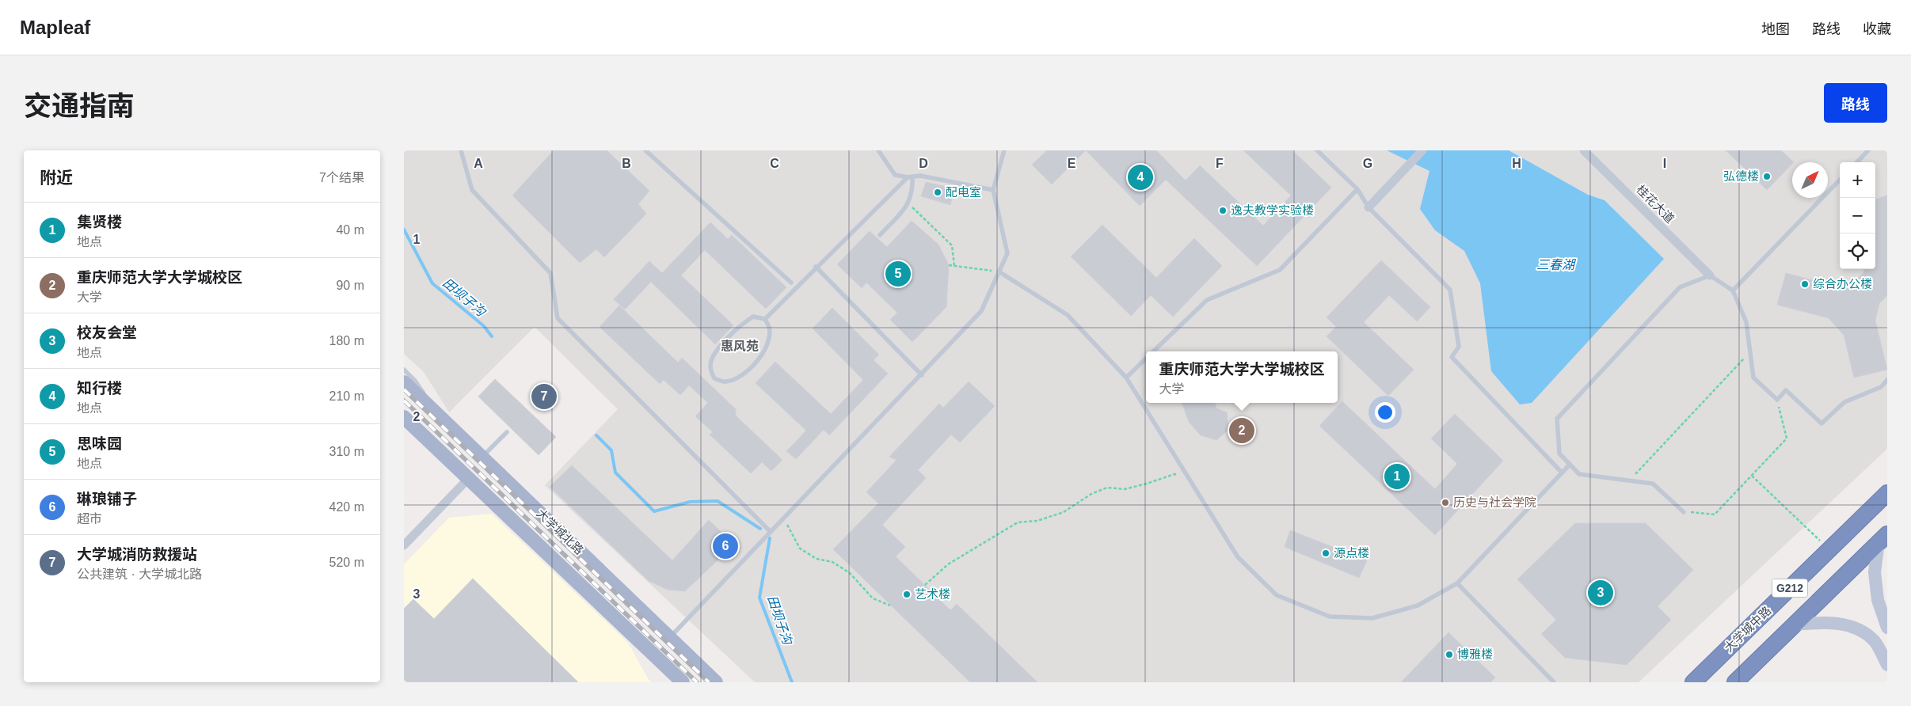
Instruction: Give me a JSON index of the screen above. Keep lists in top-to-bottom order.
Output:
{
  "streets": {
    "highway": ["G212", "大学城中路"],
    "main road": ["大学城北路"],
    "street": ["桂花大道"]
  },
  "districts": ["惠风苑"],
  "water": ["三春湖", "田坝子沟"],
  "places": [
    "弘德楼",
    "配电室",
    "逸夫教学实验楼",
    "综合办公楼",
    "历史与社会学院",
    "源点楼",
    "艺术楼",
    "博雅楼"
  ],
  "north": "top right",
  "page": {
    "header": "Mapleaf",
    "nav": ["地图", "路线", "收藏"],
    "title": "交通指南",
    "buttons": "路线",
    "heading": ["附近", "7个结果"],
    "map_buttons": ["+", "−"],
    "pins": [
      "4",
      "5",
      "7",
      "2",
      "1",
      "6",
      "3"
    ],
    "list": [
      {
        "mark": "1",
        "name": "集贤楼",
        "note": "地点",
        "value": "40 m"
      },
      {
        "mark": "2",
        "name": "重庆师范大学大学城校区",
        "note": "大学",
        "value": "90 m"
      },
      {
        "mark": "3",
        "name": "校友会堂",
        "note": "地点",
        "value": "180 m"
      },
      {
        "mark": "4",
        "name": "知行楼",
        "note": "地点",
        "value": "210 m"
      },
      {
        "mark": "5",
        "name": "思味园",
        "note": "地点",
        "value": "310 m"
      },
      {
        "mark": "6",
        "name": "琳琅铺子",
        "note": "超市",
        "value": "420 m"
      },
      {
        "mark": "7",
        "name": "大学城消防救援站",
        "note": "公共建筑 · 大学城北路",
        "value": "520 m"
      }
    ],
    "popup": ["重庆师范大学大学城校区", "大学"]
  },
  "grid": {
    "columns": [
      "A",
      "B",
      "C",
      "D",
      "E",
      "F",
      "G",
      "H",
      "I"
    ],
    "rows": ["1", "2", "3"]
  }
}
